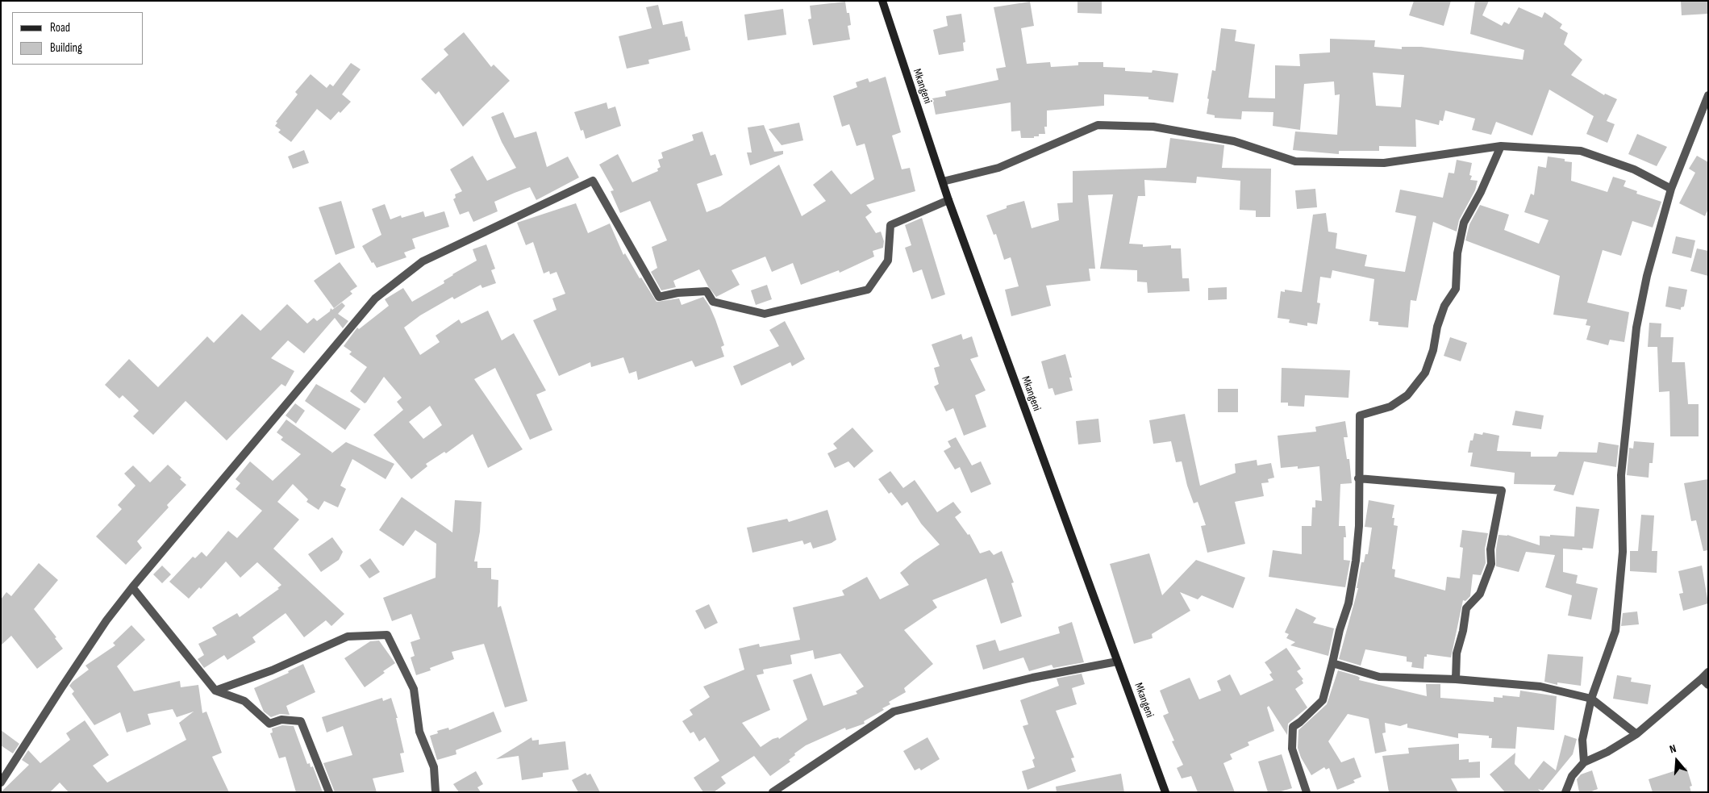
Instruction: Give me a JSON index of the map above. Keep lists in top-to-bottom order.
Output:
{
  "streets": {
    "street": ["Mkangeni"]
  },
  "legend": ["Road", "Building"],
  "north": "top"
}
